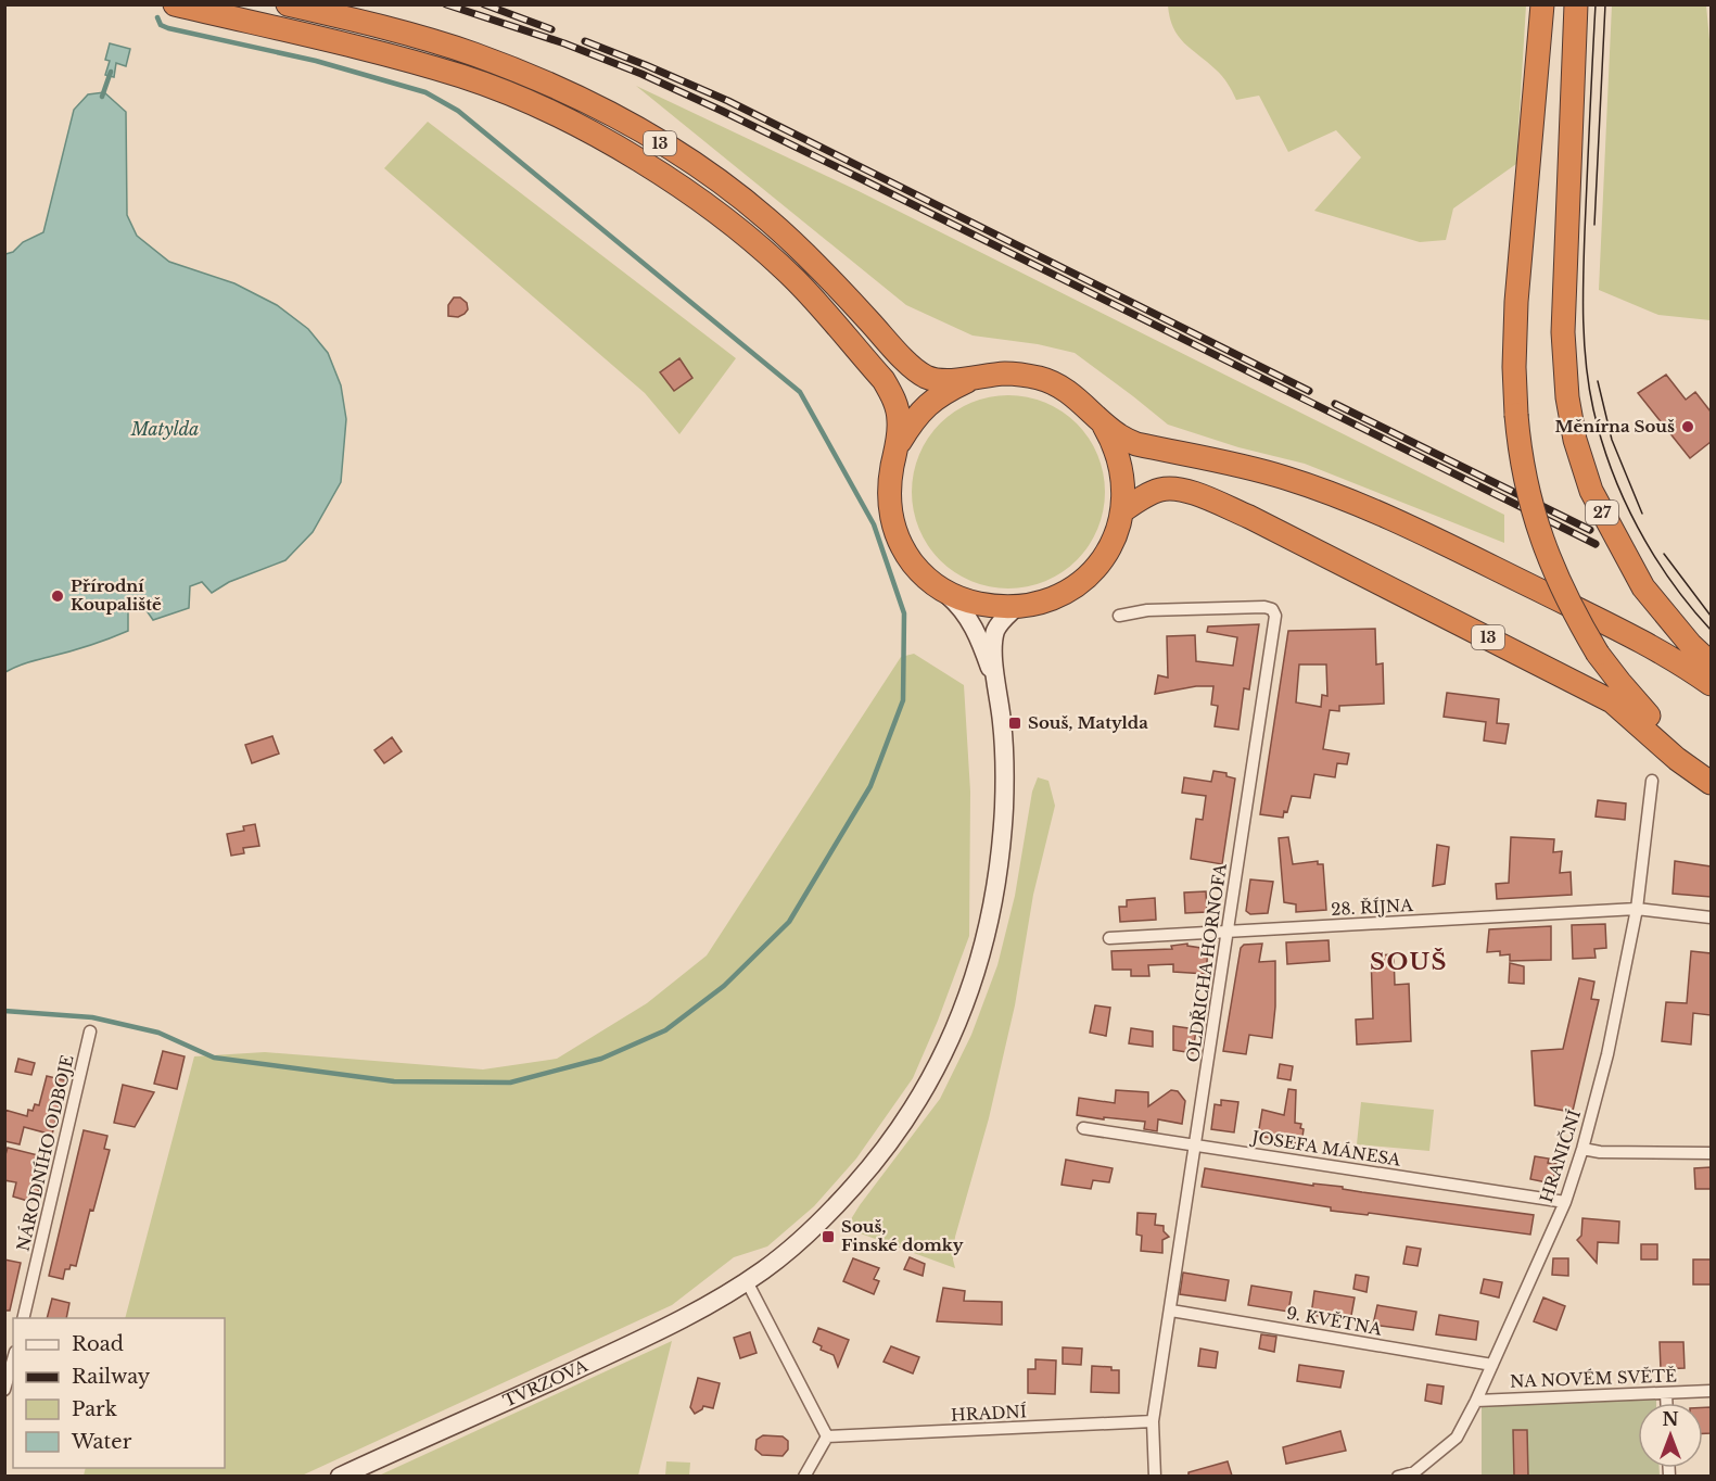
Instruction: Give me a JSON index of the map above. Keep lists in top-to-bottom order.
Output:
{
  "streets": {
    "highway": ["13", "27"],
    "street": [
      "28. ŘÍJNA",
      "OLDŘICHA HORNOFA",
      "JOSEFA MÁNESA",
      "NÁRODNÍHO ODBOJE",
      "HRANIČNÍ",
      "9. KVĚTNA",
      "NA NOVÉM SVĚTĚ",
      "TVRZOVA",
      "HRADNÍ"
    ]
  },
  "crossings": [
    ["28. ŘÍJNA", "OLDŘICHA HORNOFA"],
    ["28. ŘÍJNA", "HRANIČNÍ"],
    ["OLDŘICHA HORNOFA", "JOSEFA MÁNESA"],
    ["OLDŘICHA HORNOFA", "9. KVĚTNA"],
    ["OLDŘICHA HORNOFA", "HRADNÍ"],
    ["JOSEFA MÁNESA", "HRANIČNÍ"],
    ["HRANIČNÍ", "9. KVĚTNA"],
    ["HRANIČNÍ", "NA NOVÉM SVĚTĚ"]
  ],
  "districts": ["SOUŠ"],
  "water": ["Matylda"],
  "places": {
    "other": ["Měnírna Souš", "Přírodní Koupaliště"],
    "transit": ["Souš, Matylda", "Souš, Finské domky"]
  },
  "legend": [
    "Road",
    "Railway",
    "Park",
    "Water"
  ],
  "north": "top"
}
